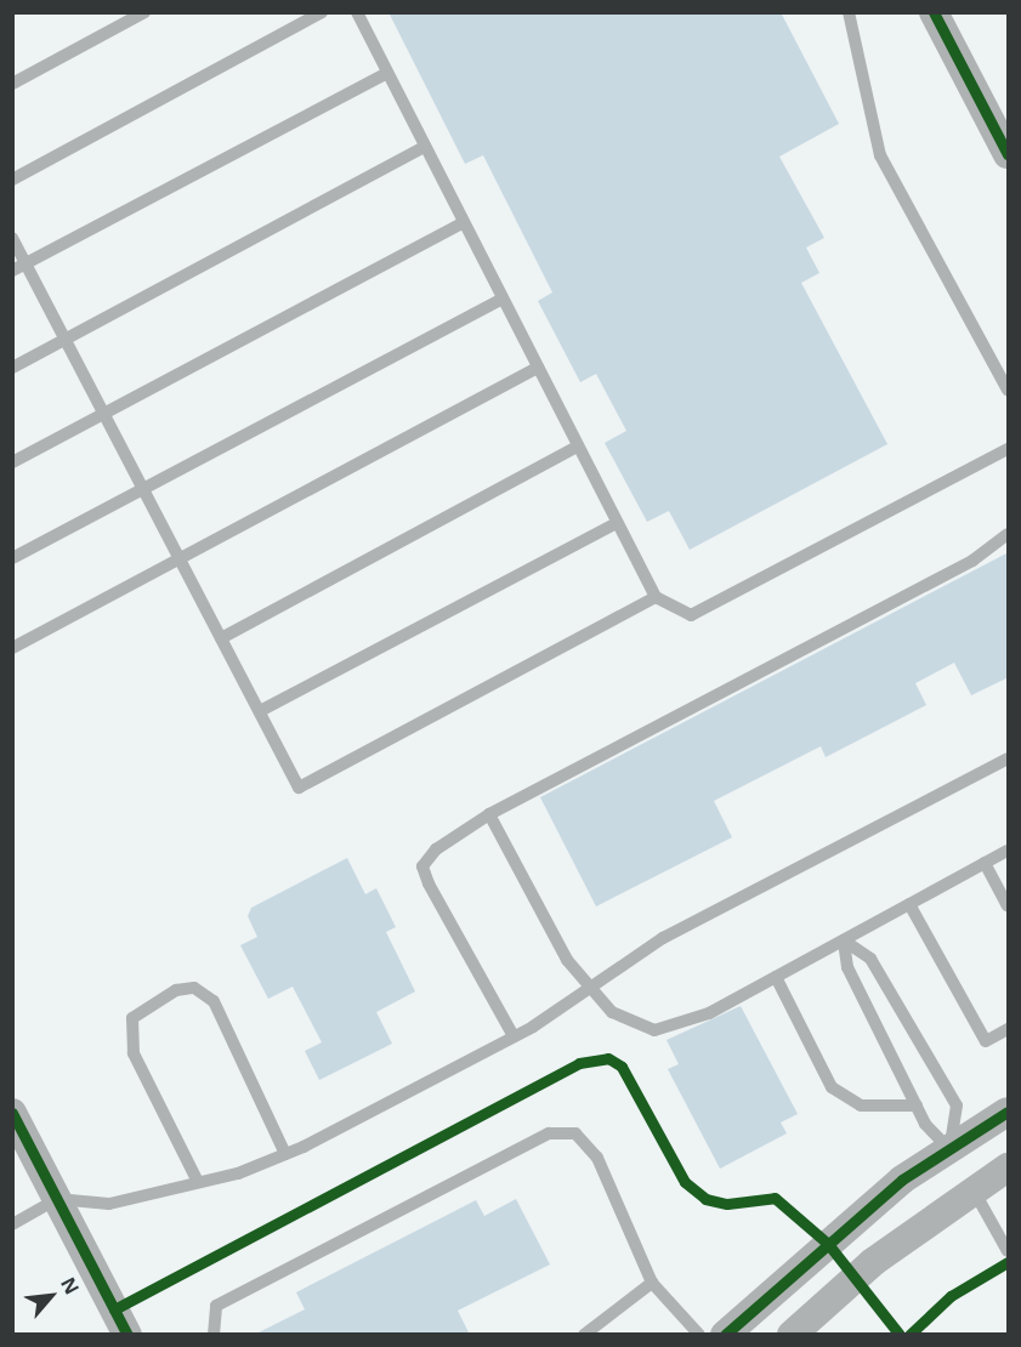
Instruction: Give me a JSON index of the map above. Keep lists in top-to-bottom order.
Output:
{
  "north": "top right"
}
